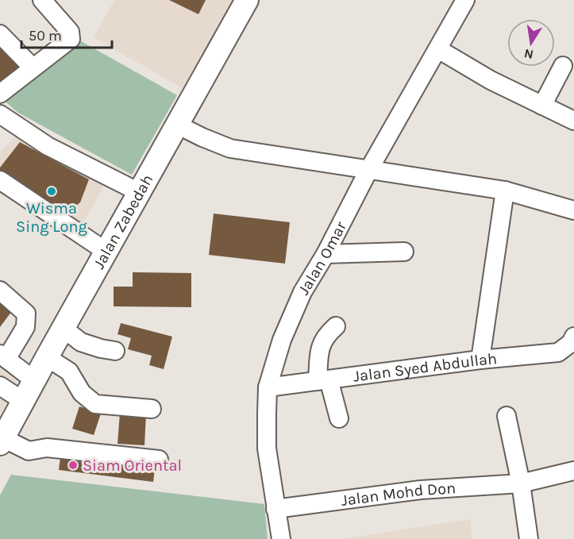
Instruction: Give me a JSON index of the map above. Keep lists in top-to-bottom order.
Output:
{
  "streets": {
    "main road": ["Jalan Zabedah"],
    "street": ["Jalan Omar", "Jalan Syed Abdullah", "Jalan Mohd Don"]
  },
  "crossings": [
    ["Jalan Omar", "Jalan Syed Abdullah"],
    ["Jalan Omar", "Jalan Mohd Don"]
  ],
  "places": ["Wisma Sing Long", "Siam Oriental"],
  "scale_bar": "50 m",
  "north": "bottom"
}
